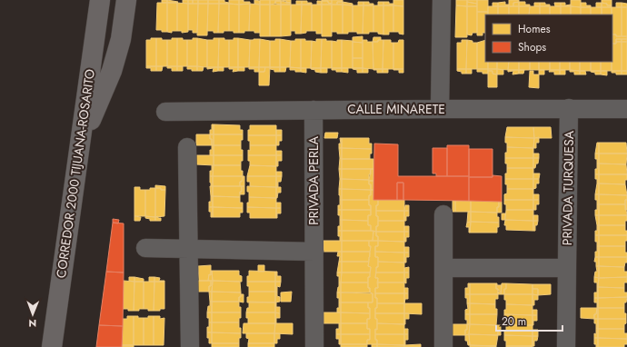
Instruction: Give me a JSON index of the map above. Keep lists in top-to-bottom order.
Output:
{
  "streets": {
    "highway": ["CORREDOR 2000 TIJUANA-ROSARITO"],
    "street": ["CALLE MINARETE", "PRIVADA PERLA", "PRIVADA TURQUESA"]
  },
  "crossings": [
    ["CALLE MINARETE", "PRIVADA PERLA"],
    ["CALLE MINARETE", "PRIVADA TURQUESA"]
  ],
  "legend": ["Homes", "Shops"],
  "scale_bar": "20 m",
  "north": "bottom"
}
